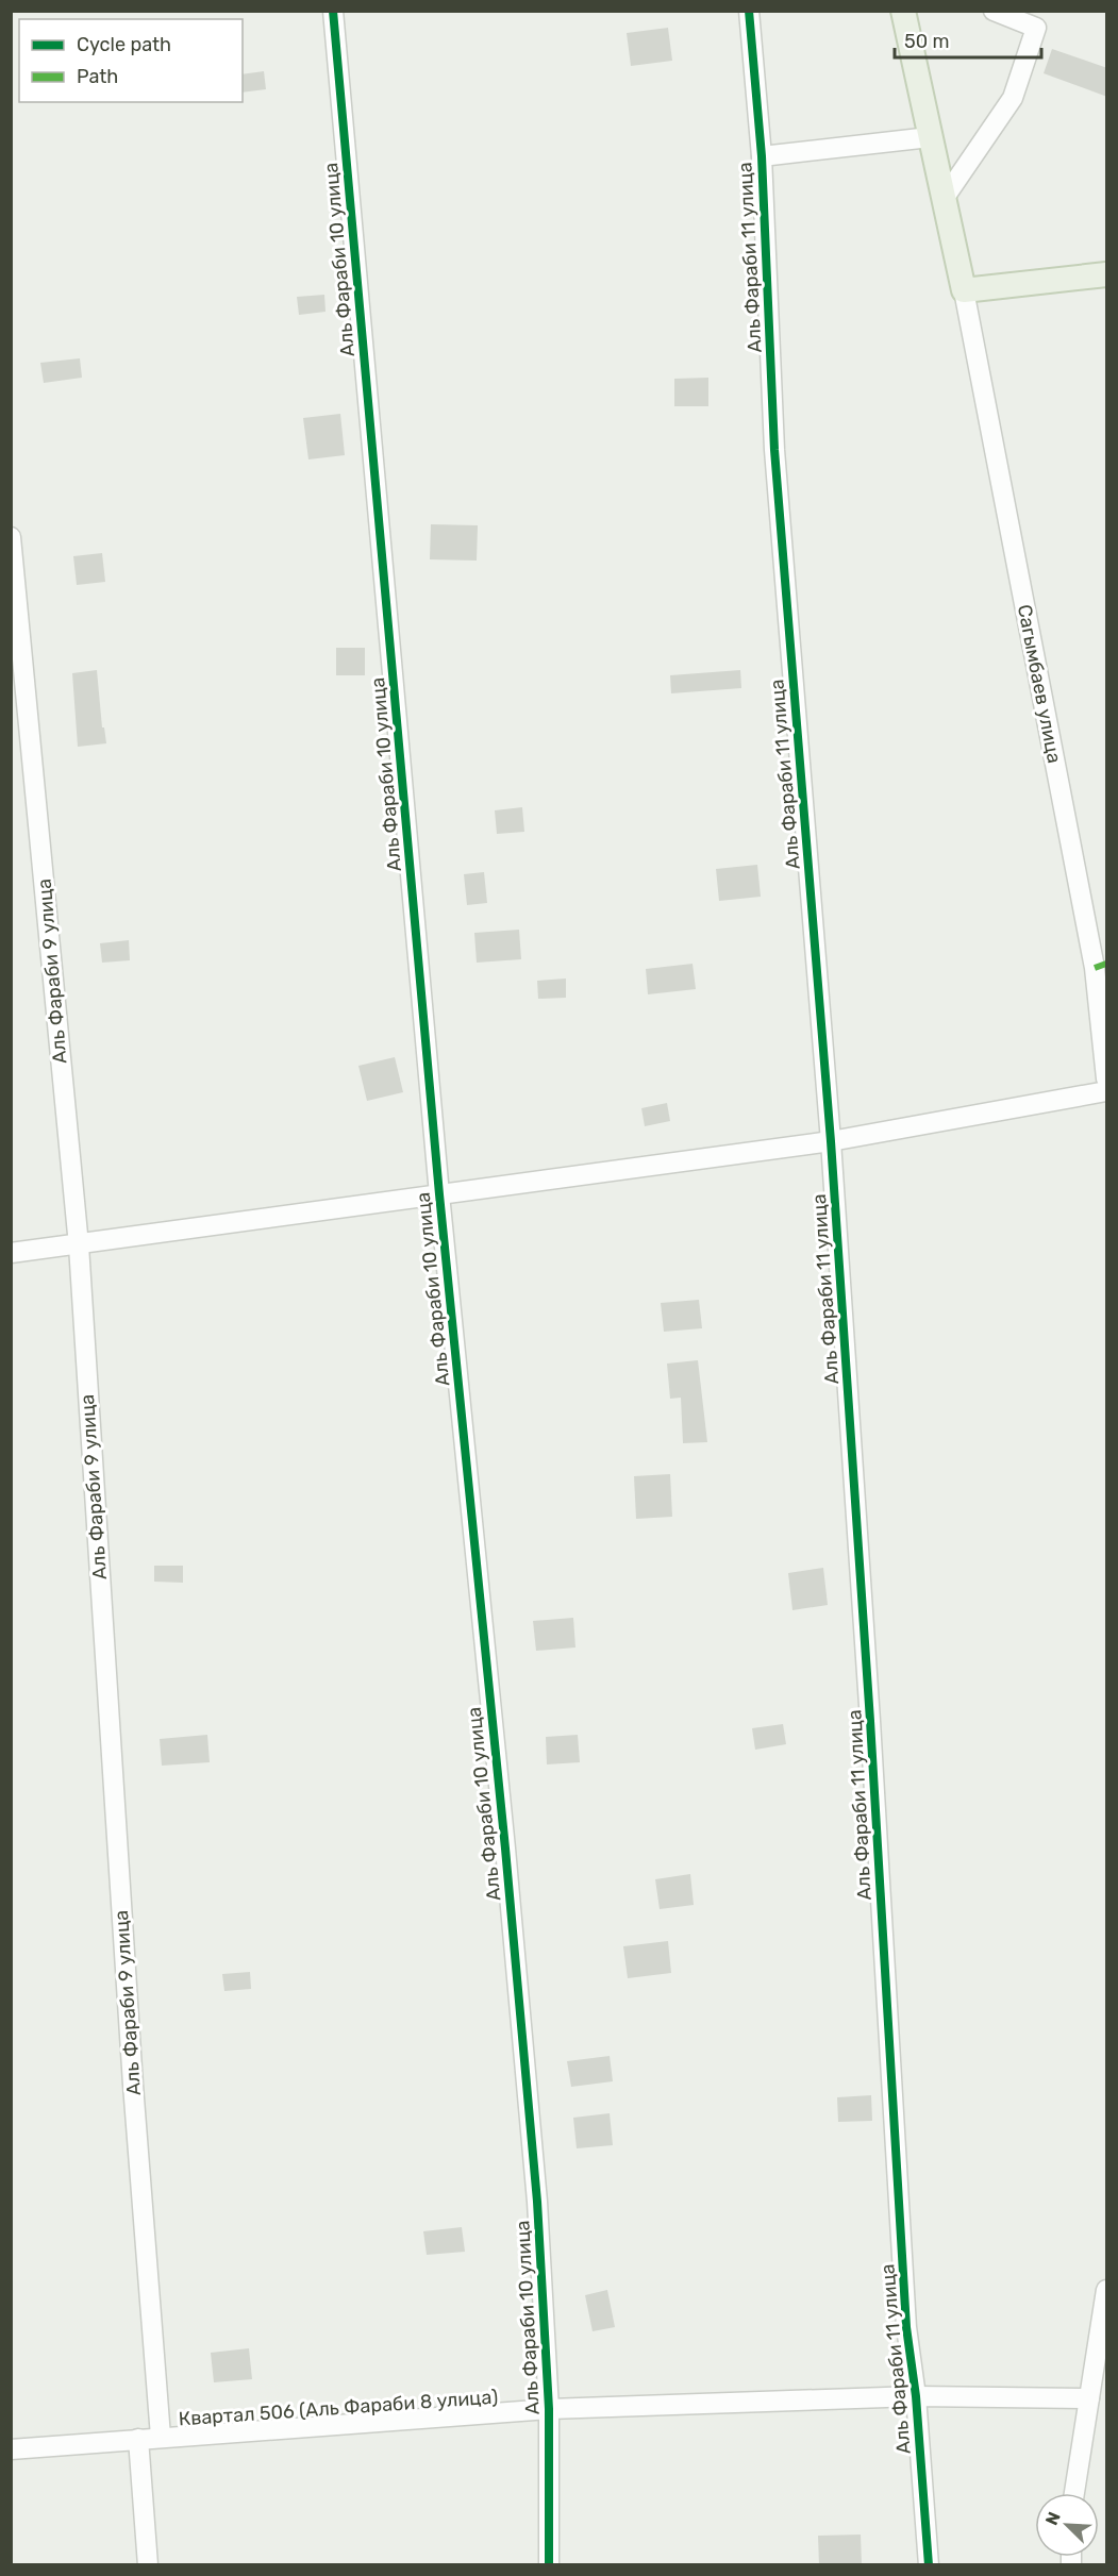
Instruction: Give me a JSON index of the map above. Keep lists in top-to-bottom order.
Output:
{
  "streets": {
    "street": [
      "Аль Фараби 11 улица",
      "Аль Фараби 10 улица",
      "Сагымбаев улица",
      "Аль Фараби 9 улица",
      "Квартал 506 (Аль Фараби 8 улица)"
    ]
  },
  "crossings": [
    ["Аль Фараби 11 улица", "Квартал 506 (Аль Фараби 8 улица)"],
    ["Аль Фараби 10 улица", "Квартал 506 (Аль Фараби 8 улица)"],
    ["Аль Фараби 9 улица", "Квартал 506 (Аль Фараби 8 улица)"]
  ],
  "legend": ["Cycle path", "Path"],
  "scale_bar": "50 m",
  "north": "top left"
}
